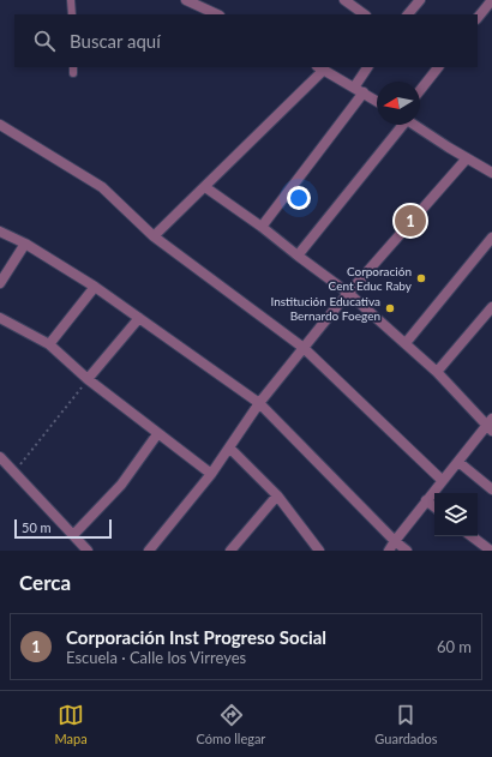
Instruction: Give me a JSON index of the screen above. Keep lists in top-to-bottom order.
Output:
{
  "places": ["Corporación Cent Educ Raby", "Institución Educativa Bernardo Foegen"],
  "scale_bar": "50 m",
  "north": "left",
  "page": {
    "search": "Buscar aquí",
    "pins": "1",
    "scale": "50 m",
    "heading": "Cerca",
    "list": [
      {
        "mark": "1",
        "name": "Corporación Inst Progreso Social",
        "note": "Escuela · Calle los Virreyes",
        "value": "60 m"
      }
    ],
    "nav": ["Mapa", "Cómo llegar", "Guardados"]
  }
}
